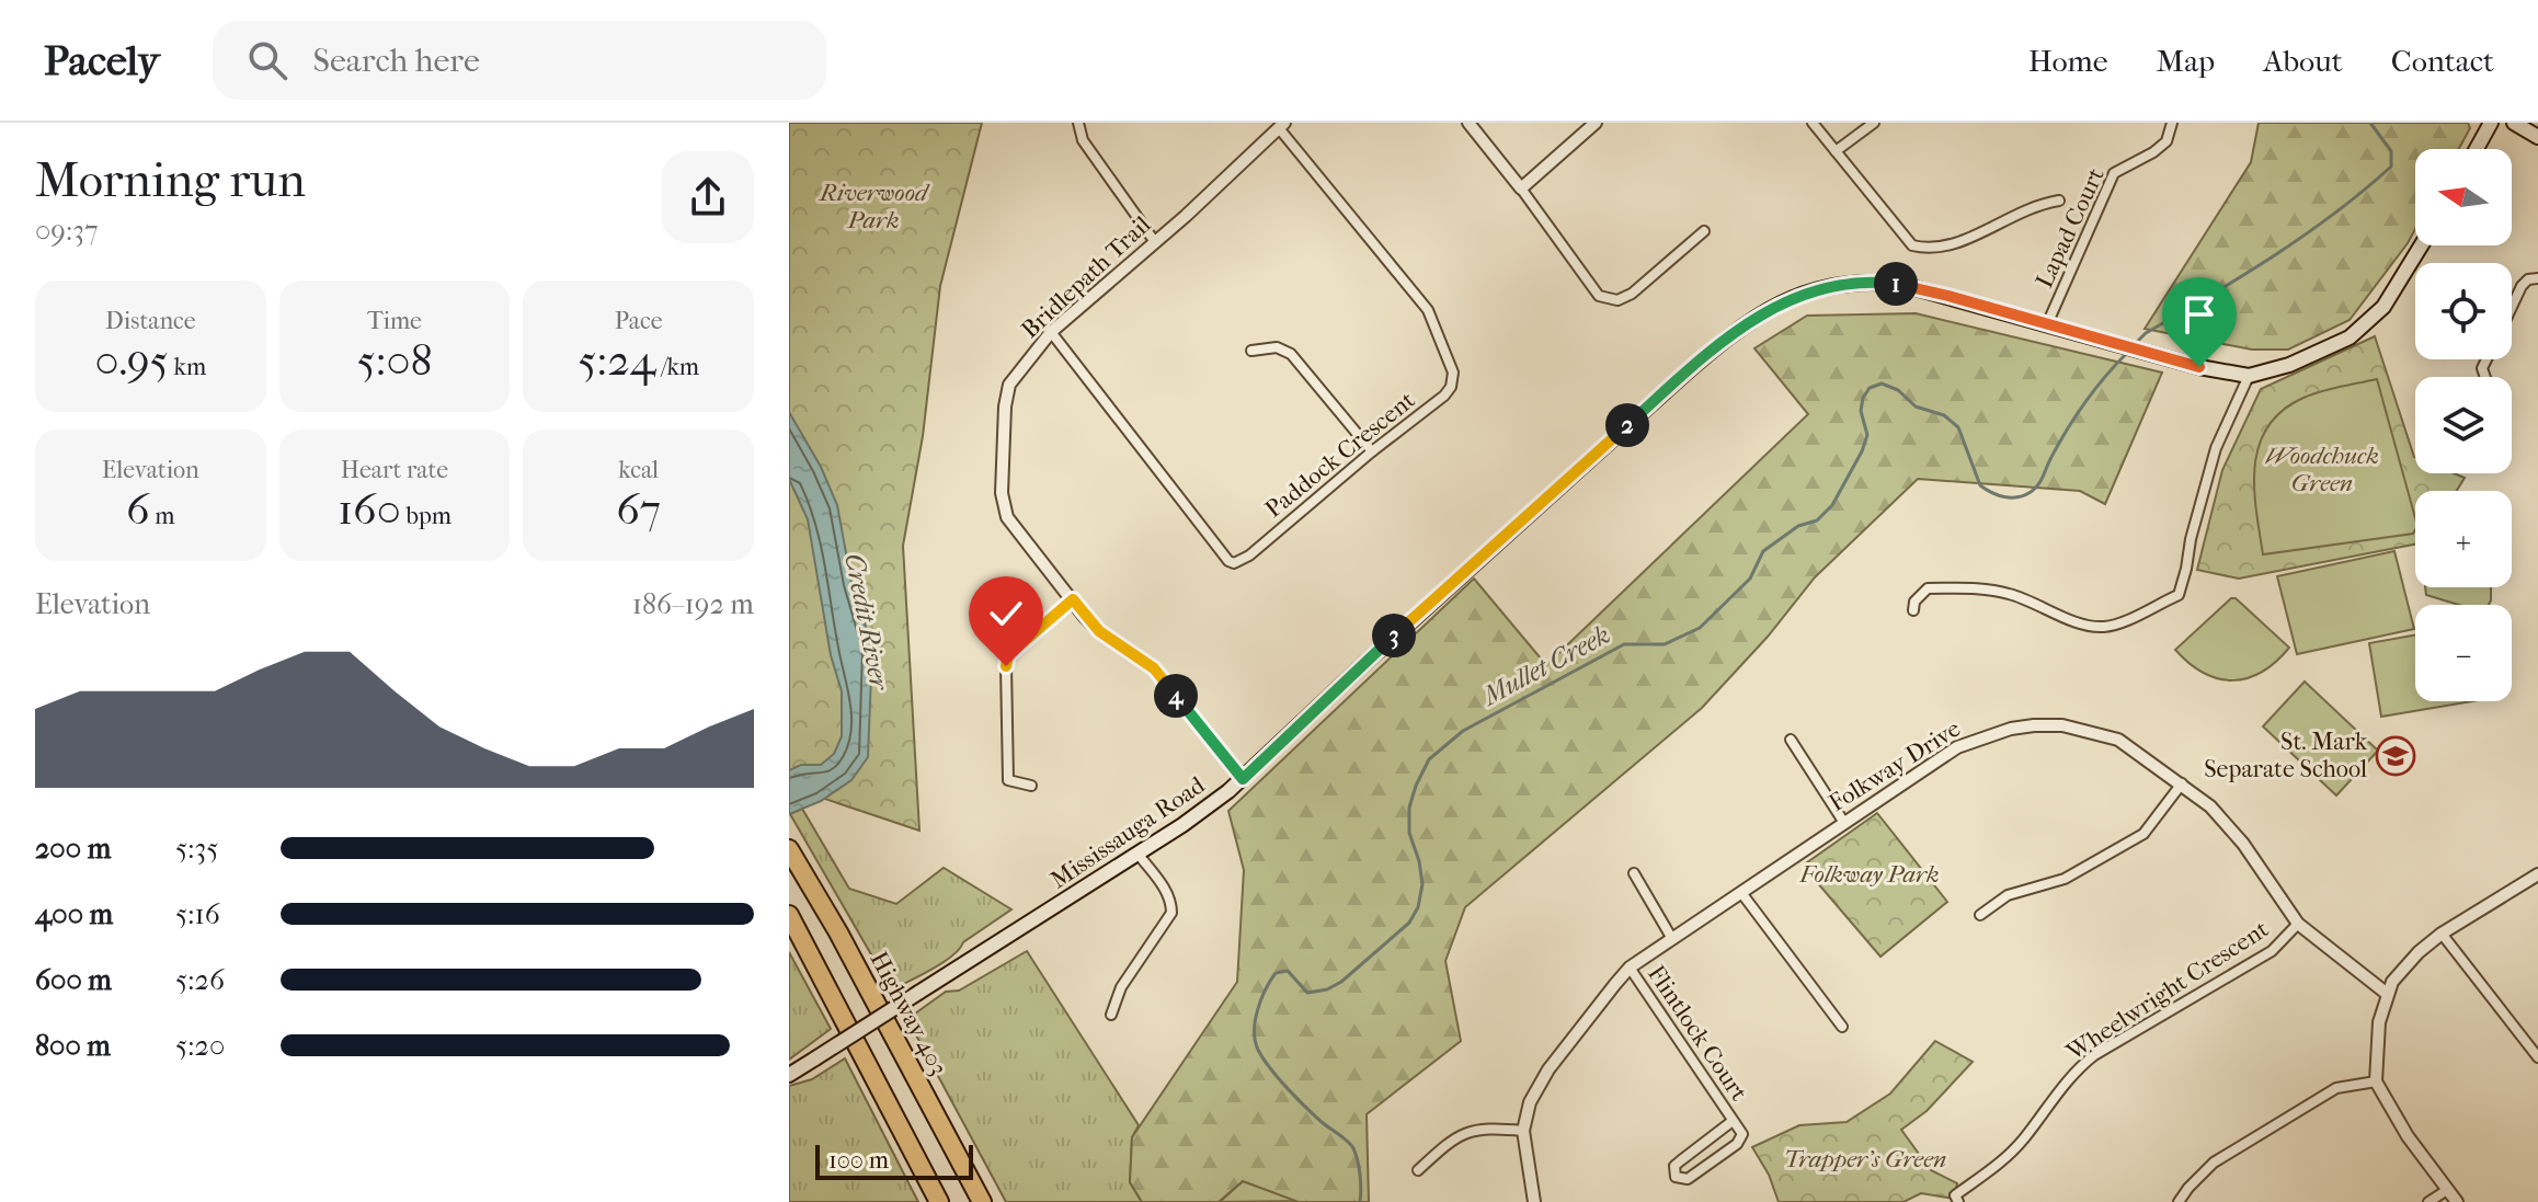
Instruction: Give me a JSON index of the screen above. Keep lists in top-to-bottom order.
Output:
{
  "streets": {
    "highway": ["Highway 403"],
    "main road": ["Mississauga Road"],
    "street": [
      "Lapad Court",
      "Bridlepath Trail",
      "Paddock Crescent",
      "Folkway Drive",
      "Wheelwright Crescent",
      "Flintlock Court"
    ]
  },
  "crossings": [
    ["Lapad Court", "Mississauga Road"],
    ["Bridlepath Trail", "Paddock Crescent"],
    ["Bridlepath Trail", "Mississauga Road"],
    ["Folkway Drive", "Wheelwright Crescent"],
    ["Folkway Drive", "Flintlock Court"]
  ],
  "water": ["Credit River", "Mullet Creek"],
  "parks": [
    "Riverwood Park",
    "Woodchuck Green",
    "Folkway Park",
    "Trapper's Green"
  ],
  "places": {
    "school or university": ["St. Mark Separate School"]
  },
  "scale_bar": "100 m",
  "north": "left",
  "page": {
    "header": "Pacely",
    "search": "Search here",
    "nav": [
      "Home",
      "Map",
      "About",
      "Contact"
    ],
    "heading": ["Morning run", "09:37"],
    "map_buttons": ["+", "−"],
    "pins": [
      "1",
      "2",
      "3",
      "4"
    ],
    "stats": [
      ["Distance", "0.95 km"],
      ["Time", "5:08"],
      ["Pace", "5:24 /km"],
      ["Elevation", "6 m"],
      ["Heart rate", "160 bpm"],
      ["kcal", "67"]
    ],
    "chart": ["Elevation", "186–192 m"],
    "list": [
      {
        "name": "200 m",
        "note": "5:35"
      },
      {
        "name": "400 m",
        "note": "5:16"
      },
      {
        "name": "600 m",
        "note": "5:26"
      },
      {
        "name": "800 m",
        "note": "5:20"
      }
    ],
    "scale": "100 m"
  }
}
